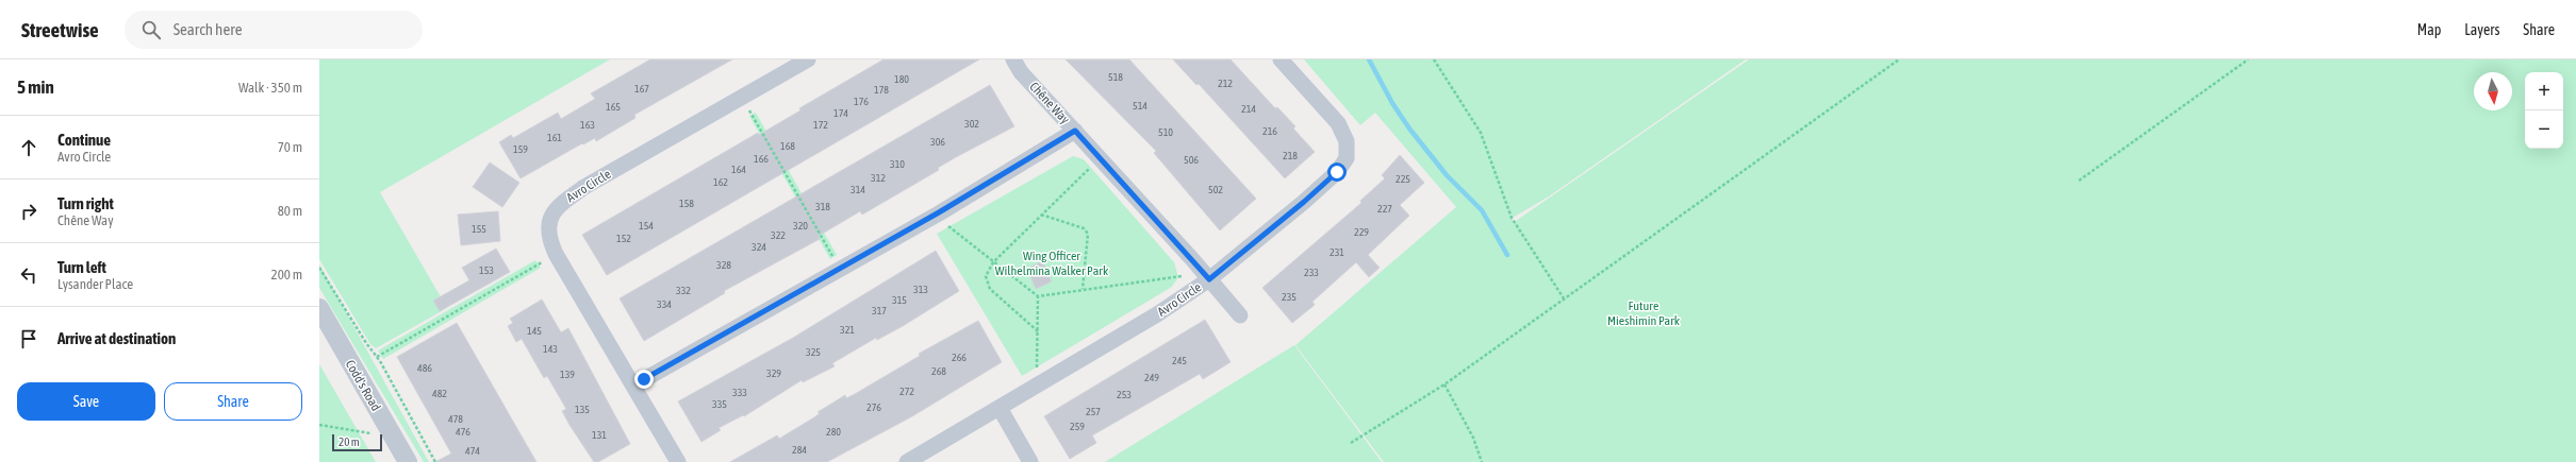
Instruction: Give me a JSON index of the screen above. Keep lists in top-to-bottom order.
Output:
{
  "streets": {
    "street": ["Chêne Way", "Avro Circle", "Codd's Road"]
  },
  "crossings": [
    ["Chêne Way", "Avro Circle"]
  ],
  "parks": ["Wing Officer Wilhelmina Walker Park", "Future Mieshimin Park"],
  "house_numbers": [
    "518",
    "180",
    "212",
    "167",
    "178",
    "176",
    "514",
    "165",
    "214",
    "174",
    "302",
    "163",
    "172",
    "216",
    "510",
    "161",
    "306",
    "168",
    "159",
    "218",
    "166",
    "506",
    "310",
    "164",
    "312",
    "225",
    "162",
    "314",
    "502",
    "158",
    "318",
    "227",
    "154",
    "320",
    "155",
    "229",
    "322",
    "152",
    "324",
    "231",
    "328",
    "153",
    "233",
    "313",
    "332",
    "235",
    "315",
    "334",
    "317",
    "321",
    "145",
    "143",
    "325",
    "266",
    "245",
    "486",
    "268",
    "329",
    "139",
    "249",
    "272",
    "333",
    "482",
    "253",
    "335",
    "276",
    "135",
    "257",
    "478",
    "259",
    "476",
    "280",
    "131",
    "284",
    "474"
  ],
  "scale_bar": "20 m",
  "north": "bottom",
  "page": {
    "header": "Streetwise",
    "search": "Search here",
    "nav": ["Map", "Layers", "Share"],
    "heading": ["5 min", "Walk · 350 m"],
    "map_buttons": ["+", "−"],
    "list": [
      ["Continue", "Avro Circle", "70 m"],
      ["Turn right", "Chêne Way", "80 m"],
      ["Turn left", "Lysander Place", "200 m"],
      "Arrive at destination"
    ],
    "buttons": ["Save", "Share"],
    "scale": "20 m"
  }
}
